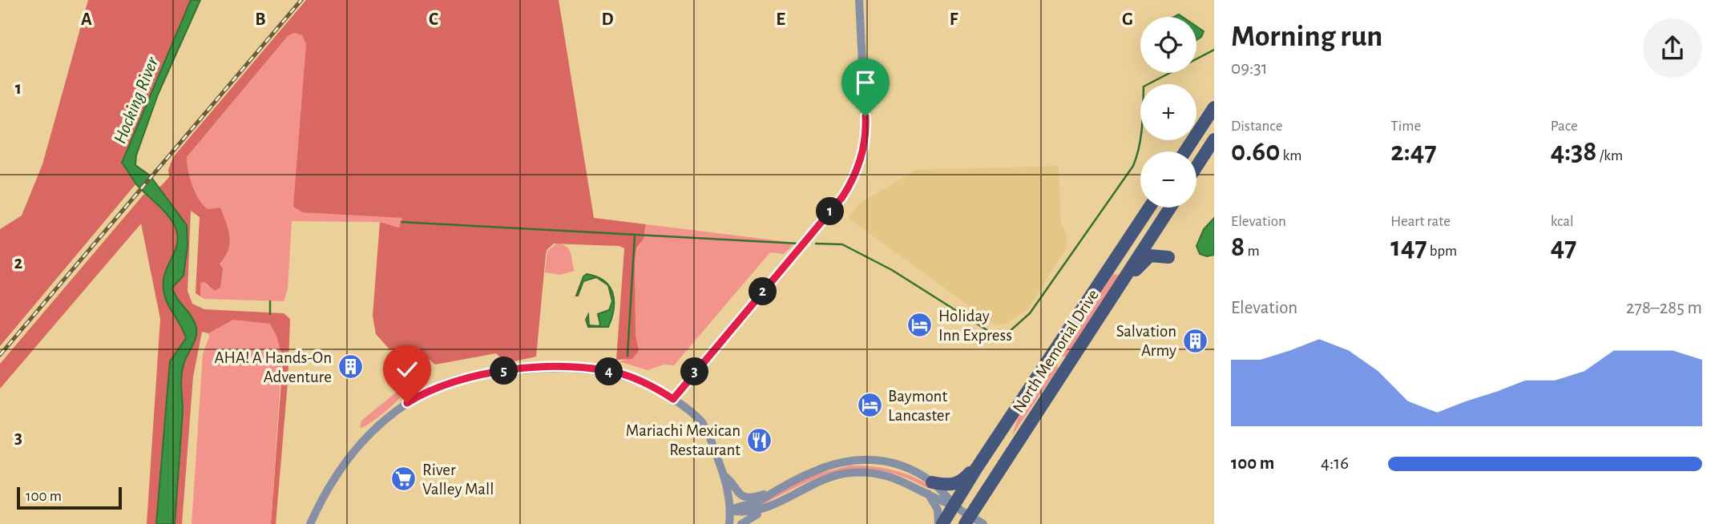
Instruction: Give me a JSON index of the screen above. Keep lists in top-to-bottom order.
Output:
{
  "streets": {
    "main road": ["North Memorial Drive"]
  },
  "water": ["Hocking River"],
  "places": {
    "hotel": ["Holiday Inn Express", "Baymont Lancaster"],
    "building": ["Salvation Army", "AHA! A Hands-On Adventure"],
    "restaurant": ["Mariachi Mexican Restaurant"],
    "supermarket": ["River Valley Mall"]
  },
  "scale_bar": "100 m",
  "page": {
    "heading": ["Morning run", "09:31"],
    "map_buttons": ["+", "−"],
    "stats": [
      ["Distance", "0.60 km"],
      ["Time", "2:47"],
      ["Pace", "4:38 /km"],
      ["Elevation", "8 m"],
      ["Heart rate", "147 bpm"],
      ["kcal", "47"]
    ],
    "pins": [
      "1",
      "2",
      "5",
      "3",
      "4"
    ],
    "chart": ["Elevation", "278–285 m"],
    "list": [
      {
        "name": "100 m",
        "note": "4:16"
      }
    ],
    "scale": "100 m"
  },
  "grid": {
    "columns": [
      "A",
      "B",
      "C",
      "D",
      "E",
      "F",
      "G"
    ],
    "rows": ["1", "2", "3"]
  }
}
